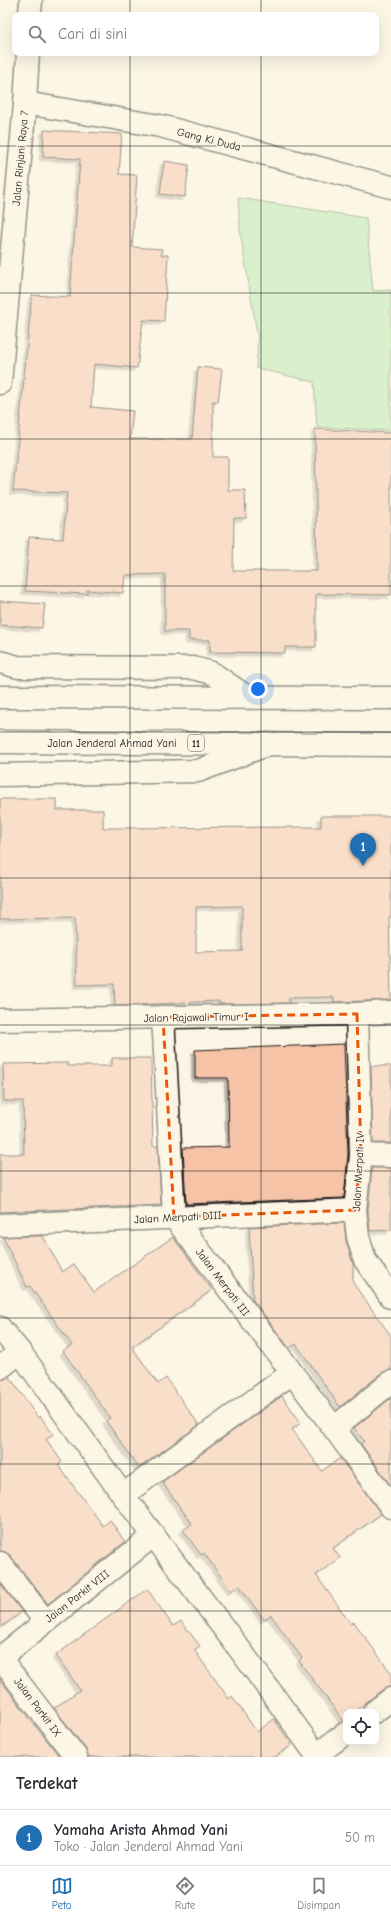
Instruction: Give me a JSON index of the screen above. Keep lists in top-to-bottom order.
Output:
{
  "streets": {
    "main road": [
      "Gang Ki Duda",
      "Jalan Rinjani Raya 7",
      "Jalan Jenderal Ahmad Yani",
      "11",
      "Jalan Rajawali Timur I",
      "Jalan Merpati IV",
      "Jalan Merpati DIII",
      "Jalan Merpati III",
      "Jalan Parkit VIII",
      "Jalan Parkit IX"
    ]
  },
  "crossings": [
    ["Gang Ki Duda", "Jalan Rinjani Raya 7"],
    ["Jalan Rajawali Timur I", "Jalan Merpati IV"],
    ["Jalan Merpati IV", "Jalan Merpati DIII"],
    ["Jalan Merpati DIII", "Jalan Merpati III"],
    ["Jalan Parkit VIII", "Jalan Parkit IX"]
  ],
  "page": {
    "search": "Cari di sini",
    "pins": "1",
    "heading": "Terdekat",
    "list": [
      {
        "mark": "1",
        "name": "Yamaha Arista Ahmad Yani",
        "note": "Toko · Jalan Jenderal Ahmad Yani",
        "value": "50 m"
      }
    ],
    "nav": ["Peta", "Rute", "Disimpan"]
  }
}
